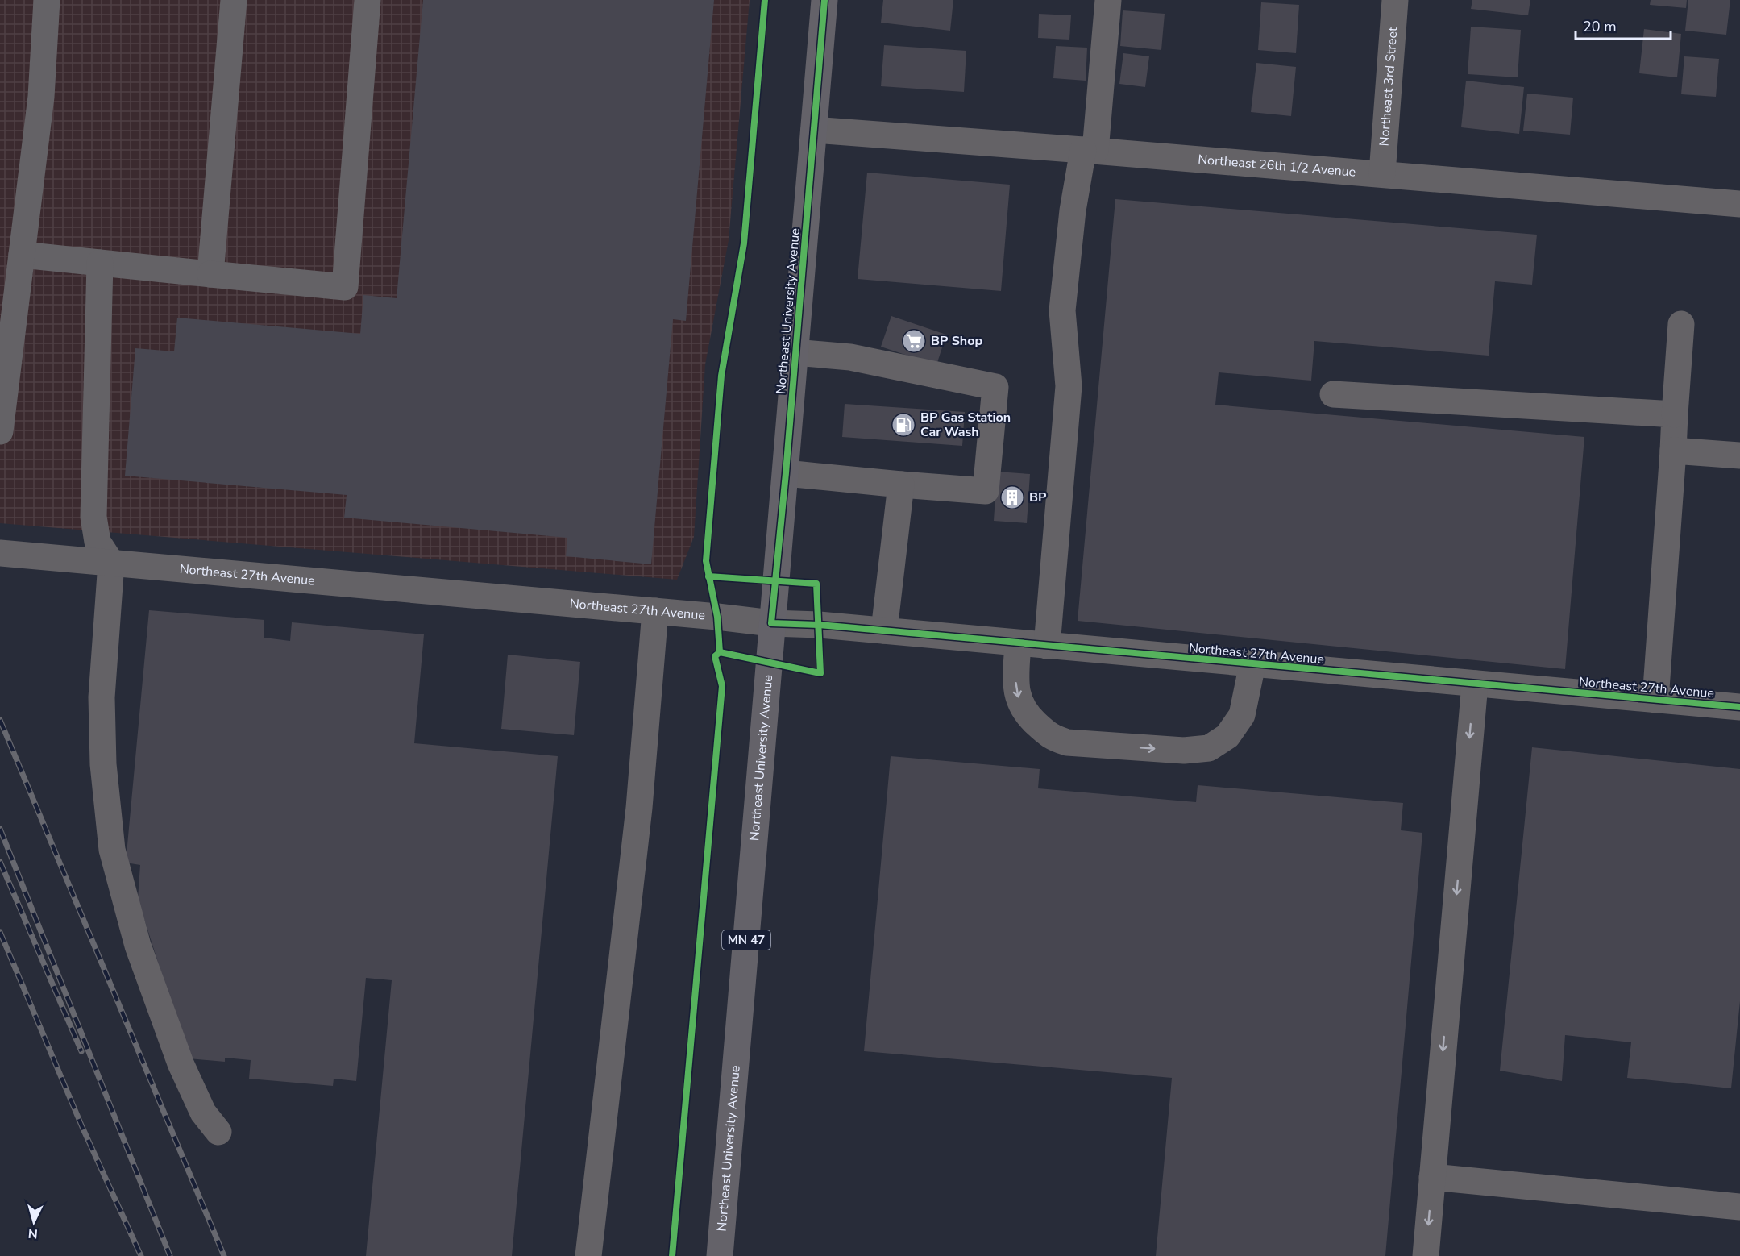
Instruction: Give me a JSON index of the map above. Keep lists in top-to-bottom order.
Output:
{
  "streets": {
    "main road": ["Northeast University Avenue", "MN 47"],
    "street": ["Northeast 3rd Street", "Northeast 26th 1/2 Avenue", "Northeast 27th Avenue"]
  },
  "crossings": [
    ["Northeast 3rd Street", "Northeast 26th 1/2 Avenue"],
    ["Northeast 26th 1/2 Avenue", "Northeast University Avenue"],
    ["Northeast University Avenue", "Northeast 27th Avenue"]
  ],
  "places": {
    "supermarket": ["BP Shop"],
    "fuel station": ["BP Gas Station Car Wash"],
    "building": ["BP"]
  },
  "scale_bar": "20 m",
  "north": "bottom"
}
